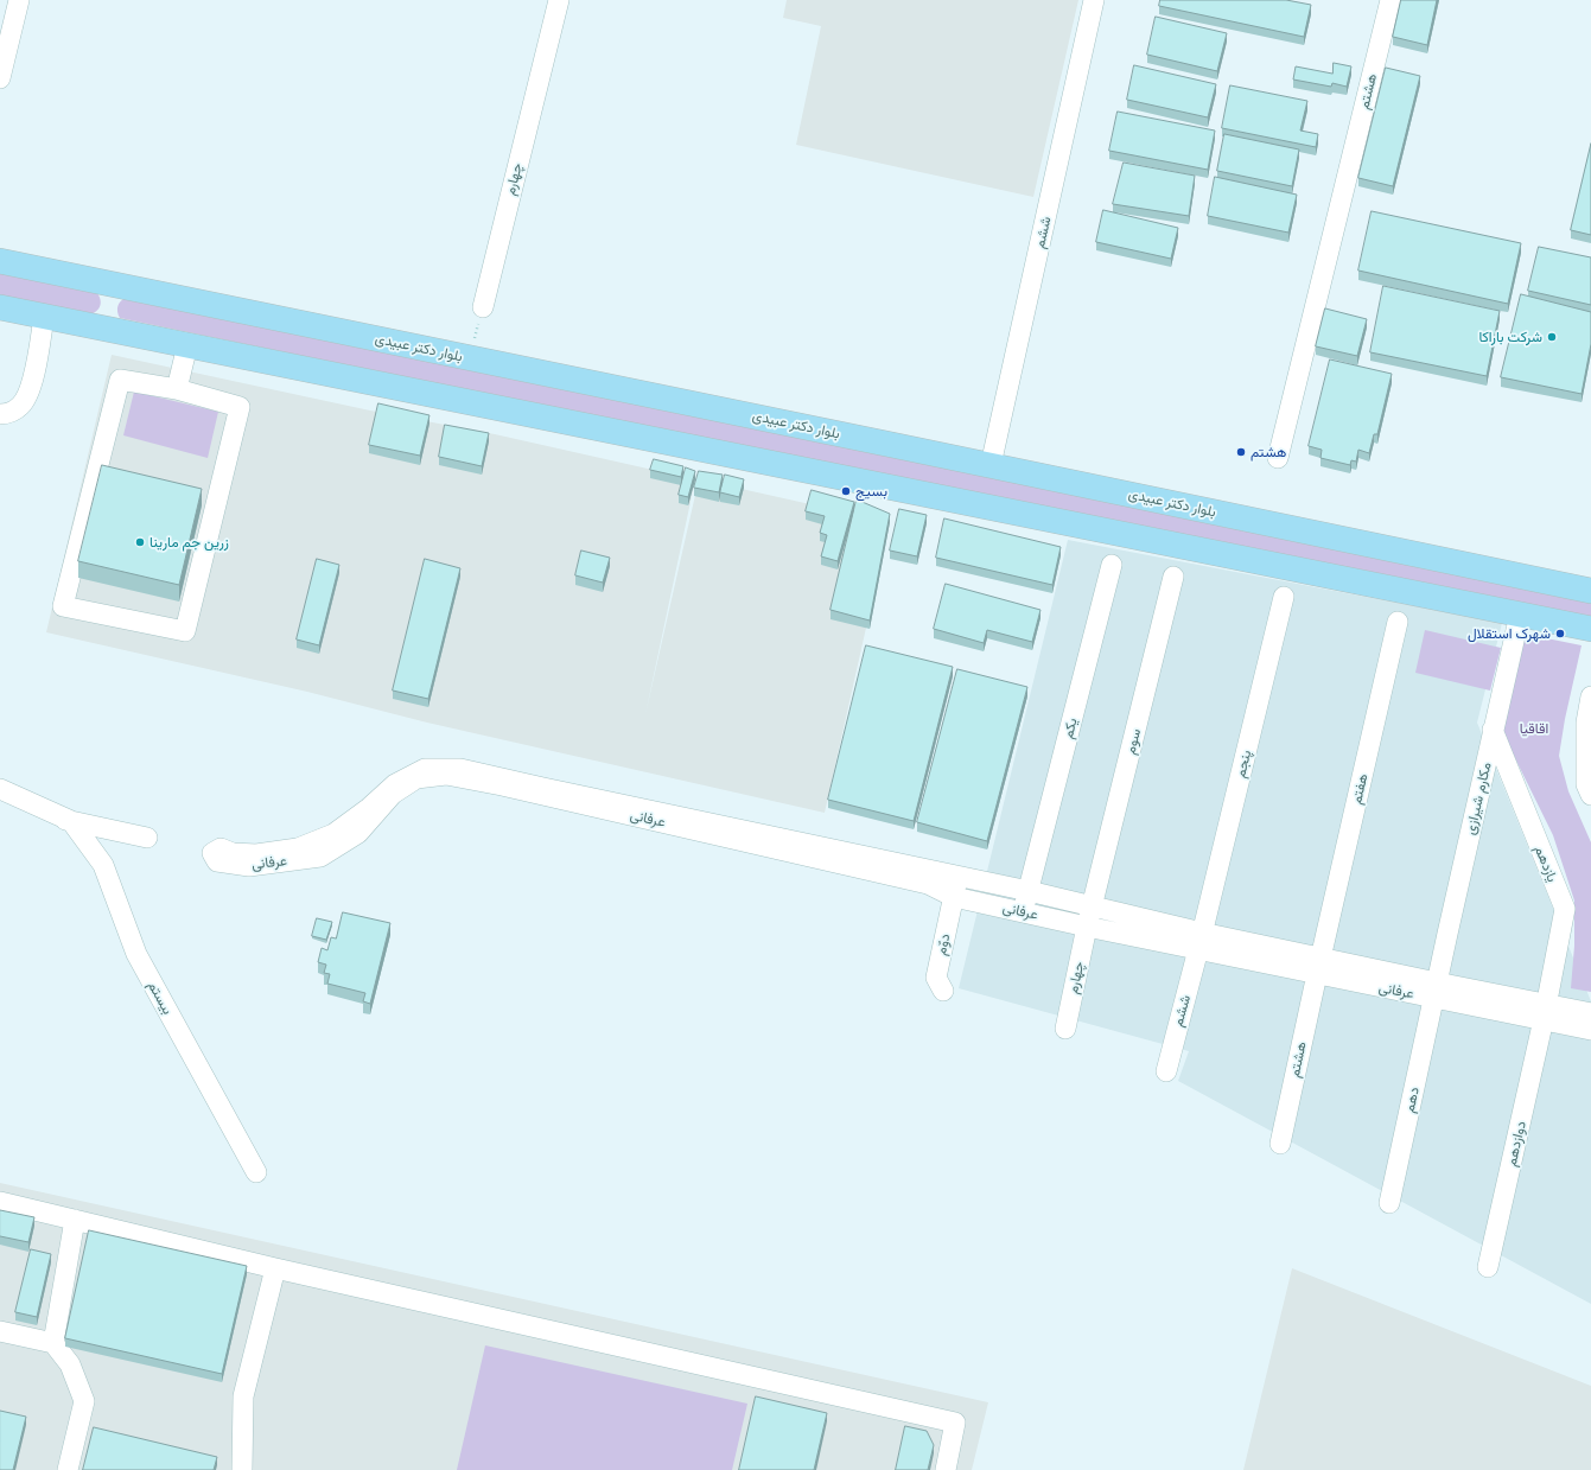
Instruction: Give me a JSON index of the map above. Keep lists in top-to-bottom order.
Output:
{
  "streets": {
    "main road": ["بلوار دکتر عبیدی"],
    "street": [
      "هشتم",
      "چهارم",
      "ششم",
      "یکم",
      "سوم",
      "پنجم",
      "هفتم",
      "مکارم شیرازی",
      "عرفانی",
      "یازدهم",
      "دوّم",
      "بیستم",
      "دهم",
      "دوازدهم"
    ]
  },
  "crossings": [
    ["هشتم", "هفتم"],
    ["هشتم", "عرفانی"],
    ["چهارم", "سوم"],
    ["چهارم", "عرفانی"],
    ["ششم", "بلوار دکتر عبیدی"],
    ["ششم", "پنجم"],
    ["ششم", "عرفانی"],
    ["یکم", "عرفانی"],
    ["سوم", "عرفانی"],
    ["پنجم", "عرفانی"],
    ["هفتم", "عرفانی"],
    ["مکارم شیرازی", "عرفانی"],
    ["مکارم شیرازی", "یازدهم"],
    ["مکارم شیرازی", "دهم"],
    ["عرفانی", "یازدهم"],
    ["عرفانی", "دوّم"],
    ["عرفانی", "دهم"],
    ["عرفانی", "دوازدهم"],
    ["یازدهم", "دوازدهم"]
  ],
  "parks": ["اقاقیا"],
  "places": [
    "شرکت باراکا",
    "هشتم",
    "بسیج",
    "زرین جم مارینا",
    "شهرک استقلال"
  ]
}
